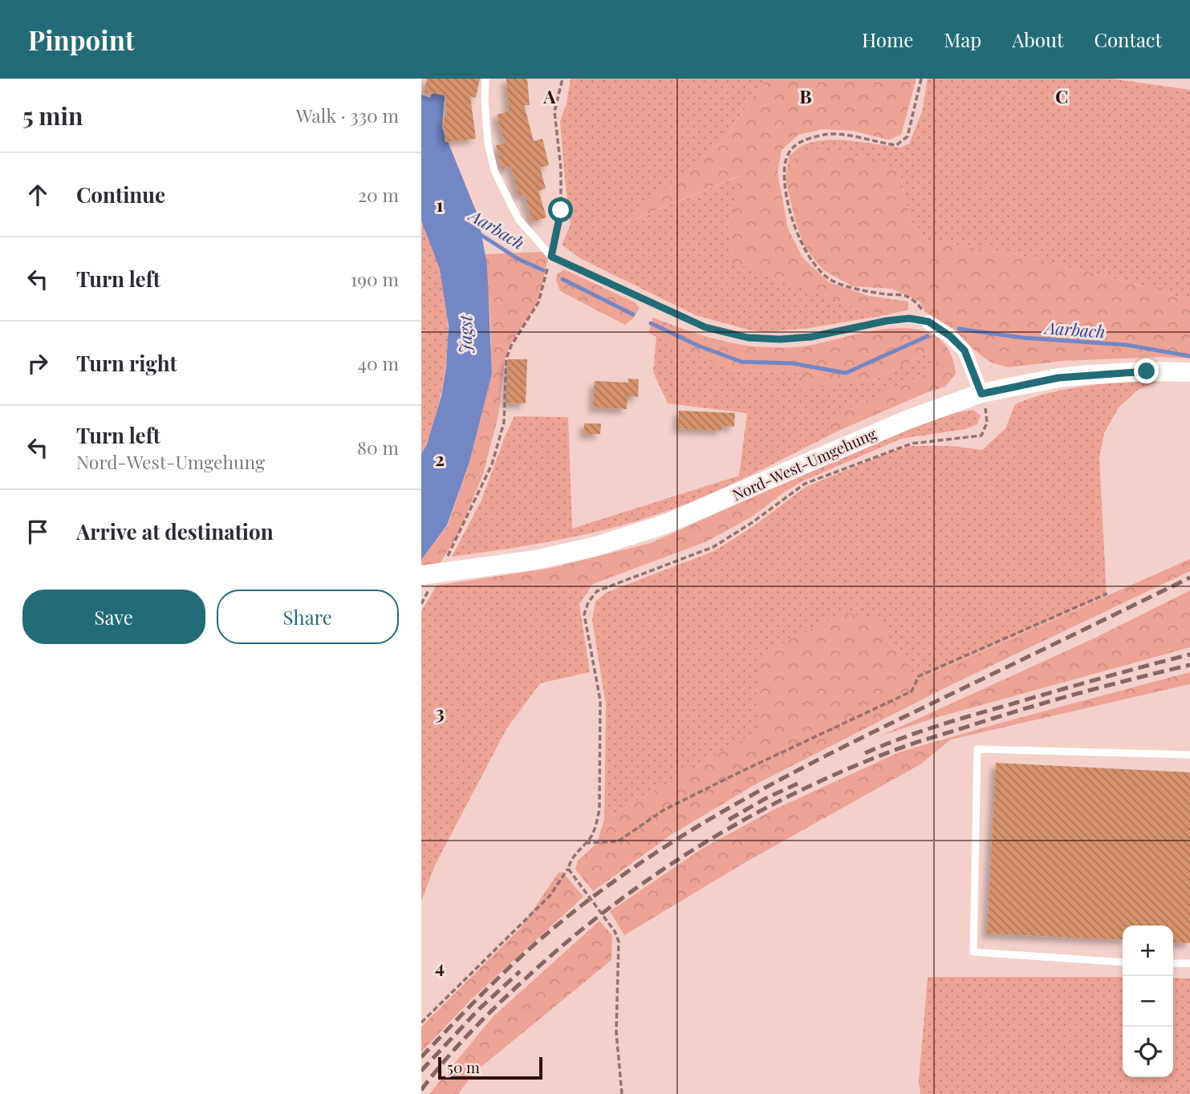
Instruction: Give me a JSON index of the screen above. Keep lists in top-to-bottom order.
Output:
{
  "streets": {
    "main road": ["Nord-West-Umgehung"]
  },
  "water": ["Aarbach", "Jagst"],
  "scale_bar": "50 m",
  "page": {
    "header": "Pinpoint",
    "nav": [
      "Home",
      "Map",
      "About",
      "Contact"
    ],
    "heading": ["5 min", "Walk · 330 m"],
    "list": [
      ["Continue", "20 m"],
      ["Turn left", "190 m"],
      ["Turn right", "40 m"],
      ["Turn left", "Nord-West-Umgehung", "80 m"],
      "Arrive at destination"
    ],
    "buttons": ["Save", "Share"],
    "map_buttons": ["+", "−"],
    "scale": "50 m"
  },
  "grid": {
    "columns": ["A", "B", "C"],
    "rows": [
      "1",
      "2",
      "3",
      "4"
    ]
  }
}
